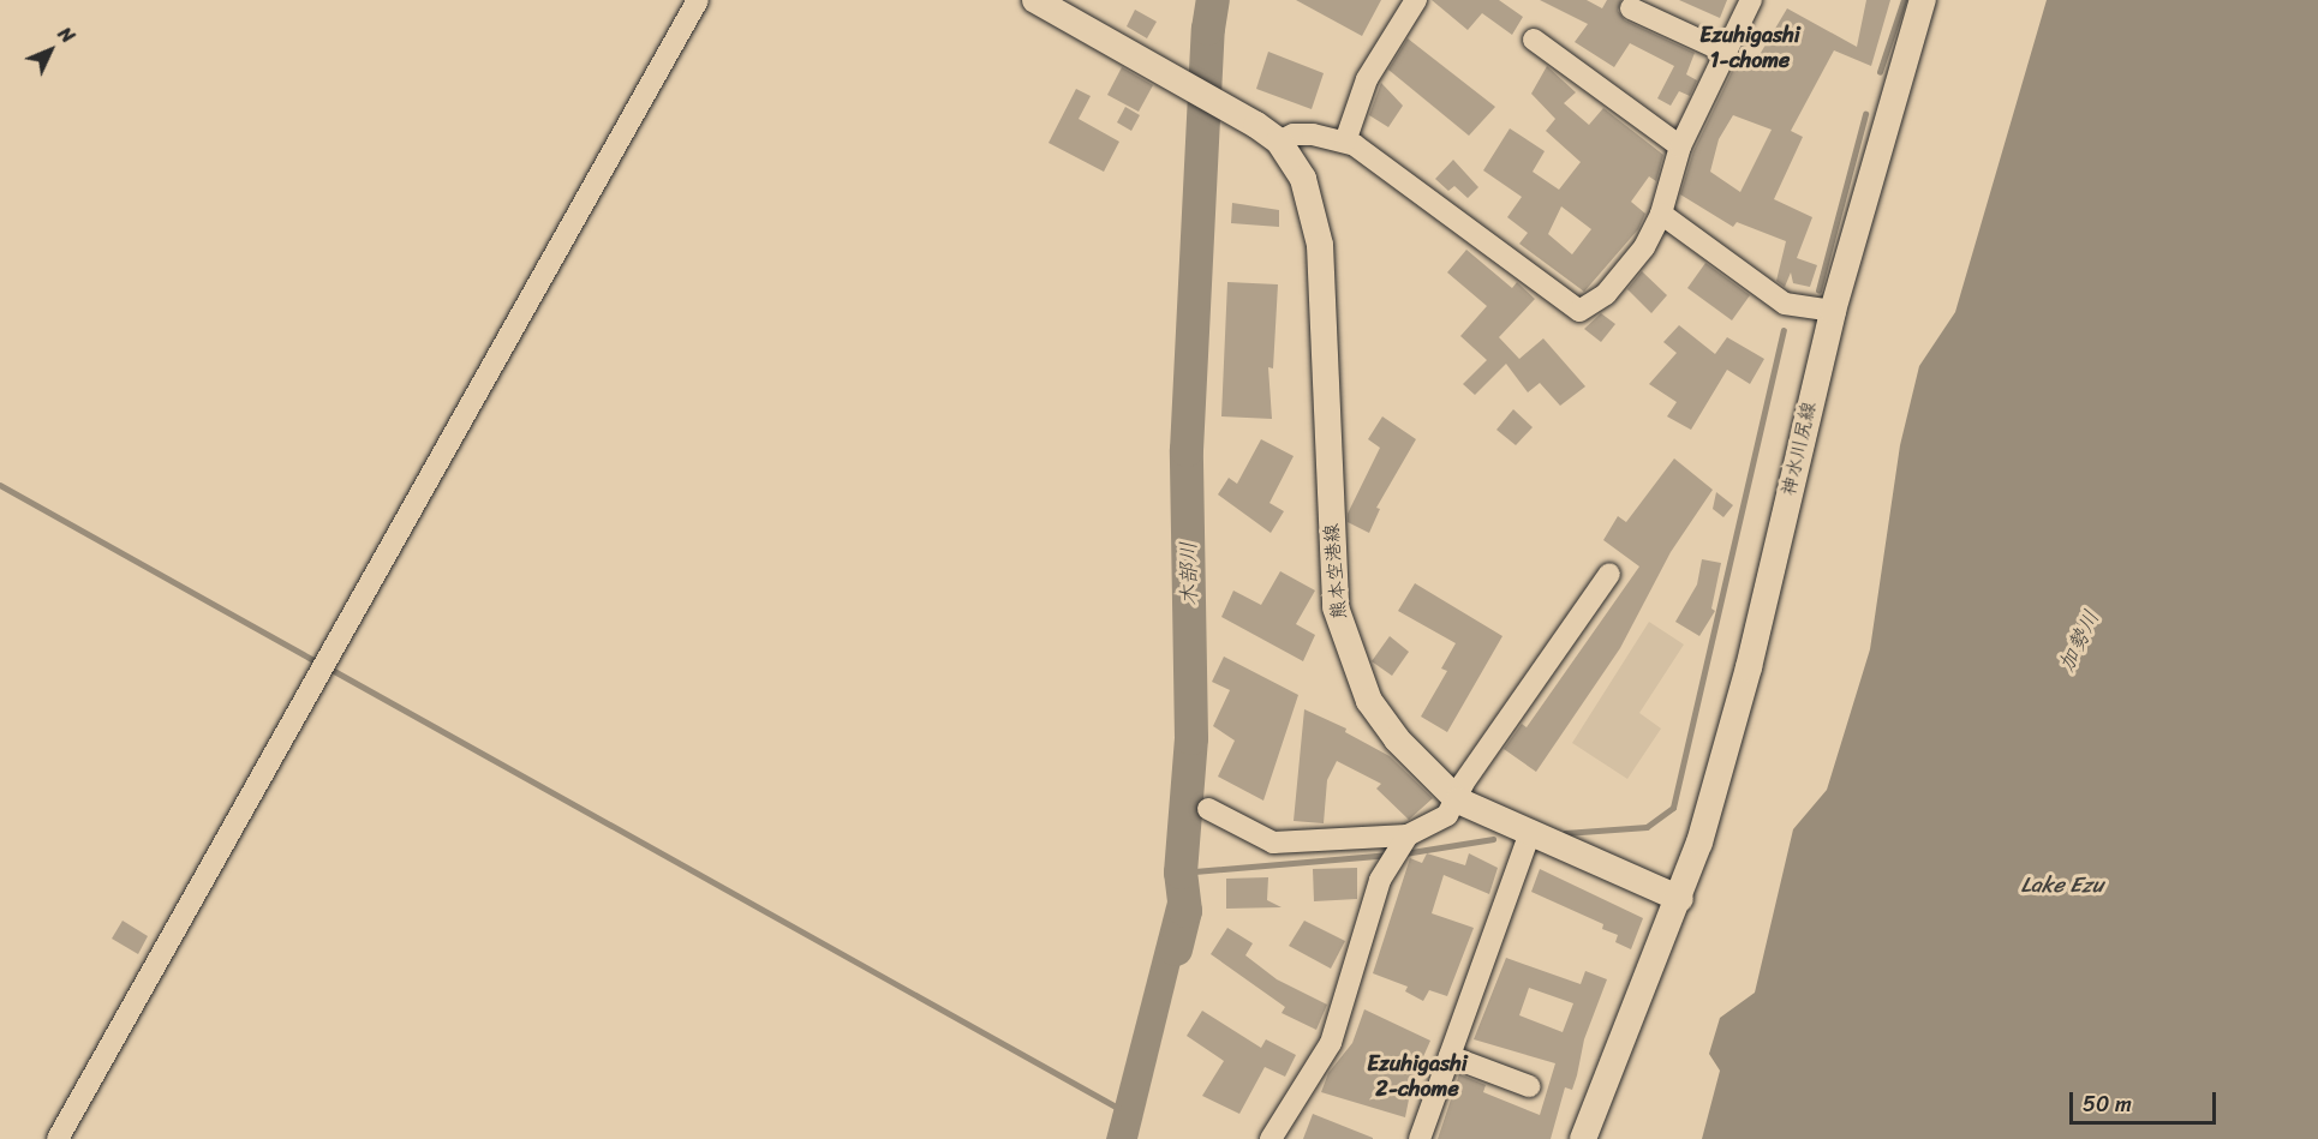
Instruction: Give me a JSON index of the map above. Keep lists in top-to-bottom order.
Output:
{
  "streets": {
    "main road": ["神水川尻線", "熊本空港線"]
  },
  "crossings": [
    ["神水川尻線", "熊本空港線"]
  ],
  "districts": ["Ezuhigashi 1-chome", "Ezuhigashi 2-chome"],
  "water": ["木部川", "加勢川", "Lake Ezu"],
  "scale_bar": "50 m",
  "north": "top right"
}
